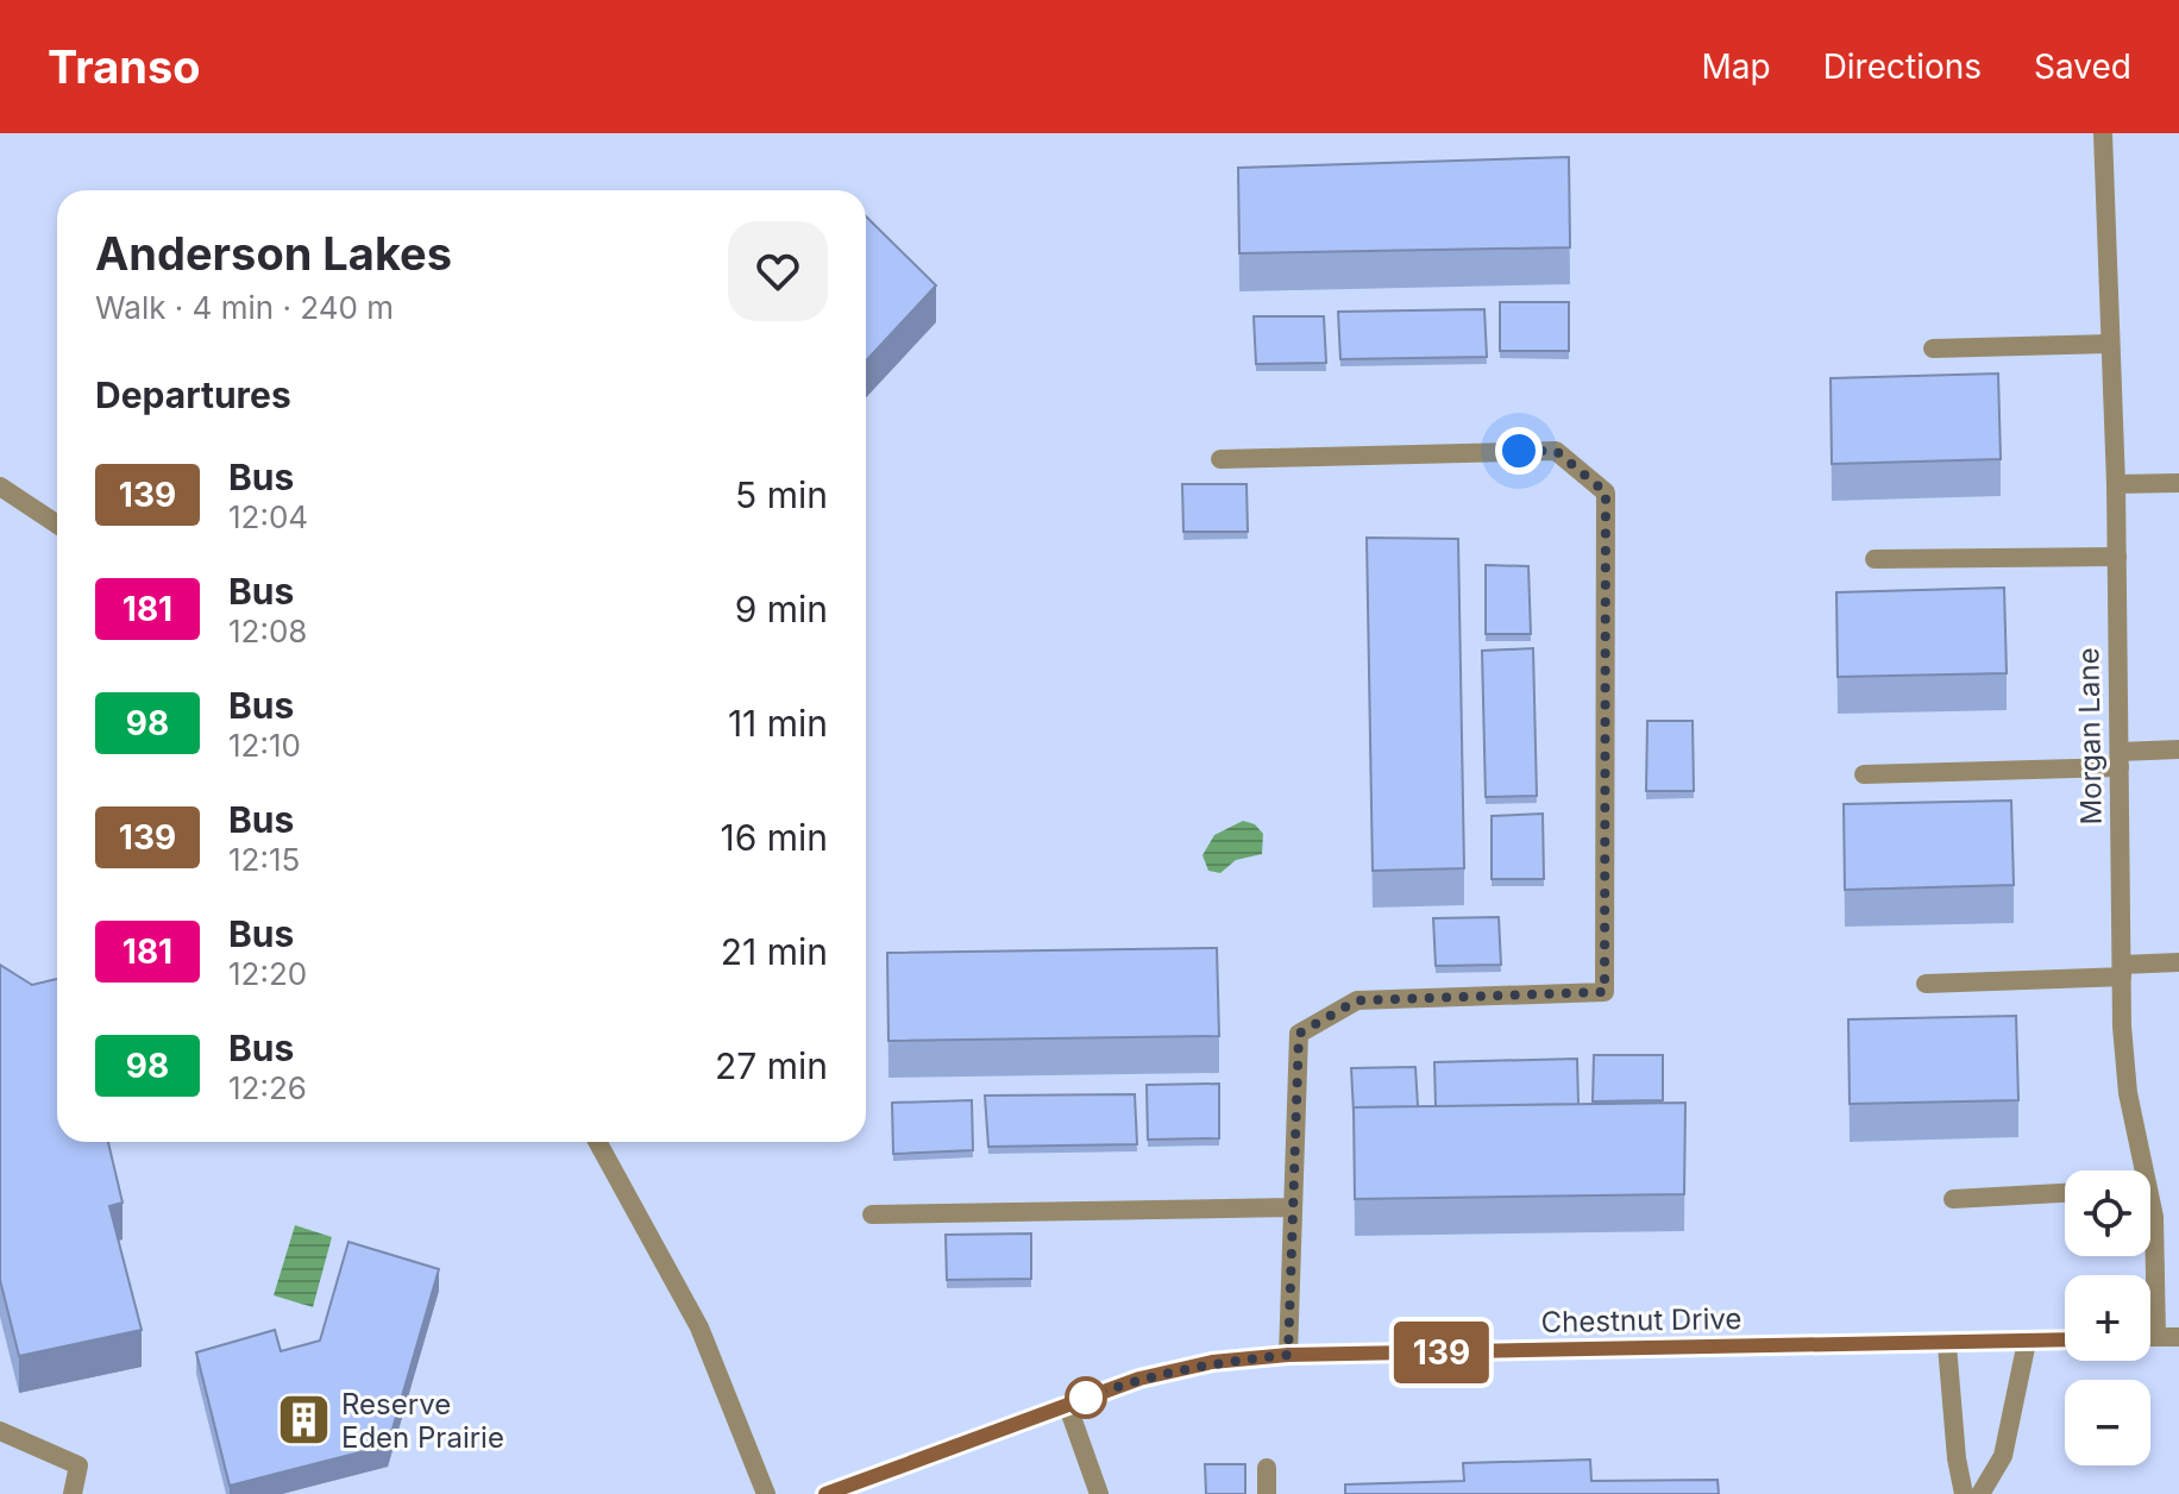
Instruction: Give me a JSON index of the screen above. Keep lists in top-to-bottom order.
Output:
{
  "streets": {
    "street": ["Morgan Lane", "Chestnut Drive"]
  },
  "places": {
    "building": ["Reserve Eden Prairie"]
  },
  "lines": ["bus line 139"],
  "page": {
    "header": "Transo",
    "nav": ["Map", "Directions", "Saved"],
    "on_map": "139",
    "heading": [
      ["Anderson Lakes", "Walk · 4 min · 240 m"],
      "Departures"
    ],
    "list": [
      {
        "mark": "139",
        "name": "Bus",
        "note": "12:04",
        "value": "5 min"
      },
      {
        "mark": "181",
        "name": "Bus",
        "note": "12:08",
        "value": "9 min"
      },
      {
        "mark": "98",
        "name": "Bus",
        "note": "12:10",
        "value": "11 min"
      },
      {
        "mark": "139",
        "name": "Bus",
        "note": "12:15",
        "value": "16 min"
      },
      {
        "mark": "181",
        "name": "Bus",
        "note": "12:20",
        "value": "21 min"
      },
      {
        "mark": "98",
        "name": "Bus",
        "note": "12:26",
        "value": "27 min"
      }
    ],
    "map_buttons": ["+", "−"]
  }
}
